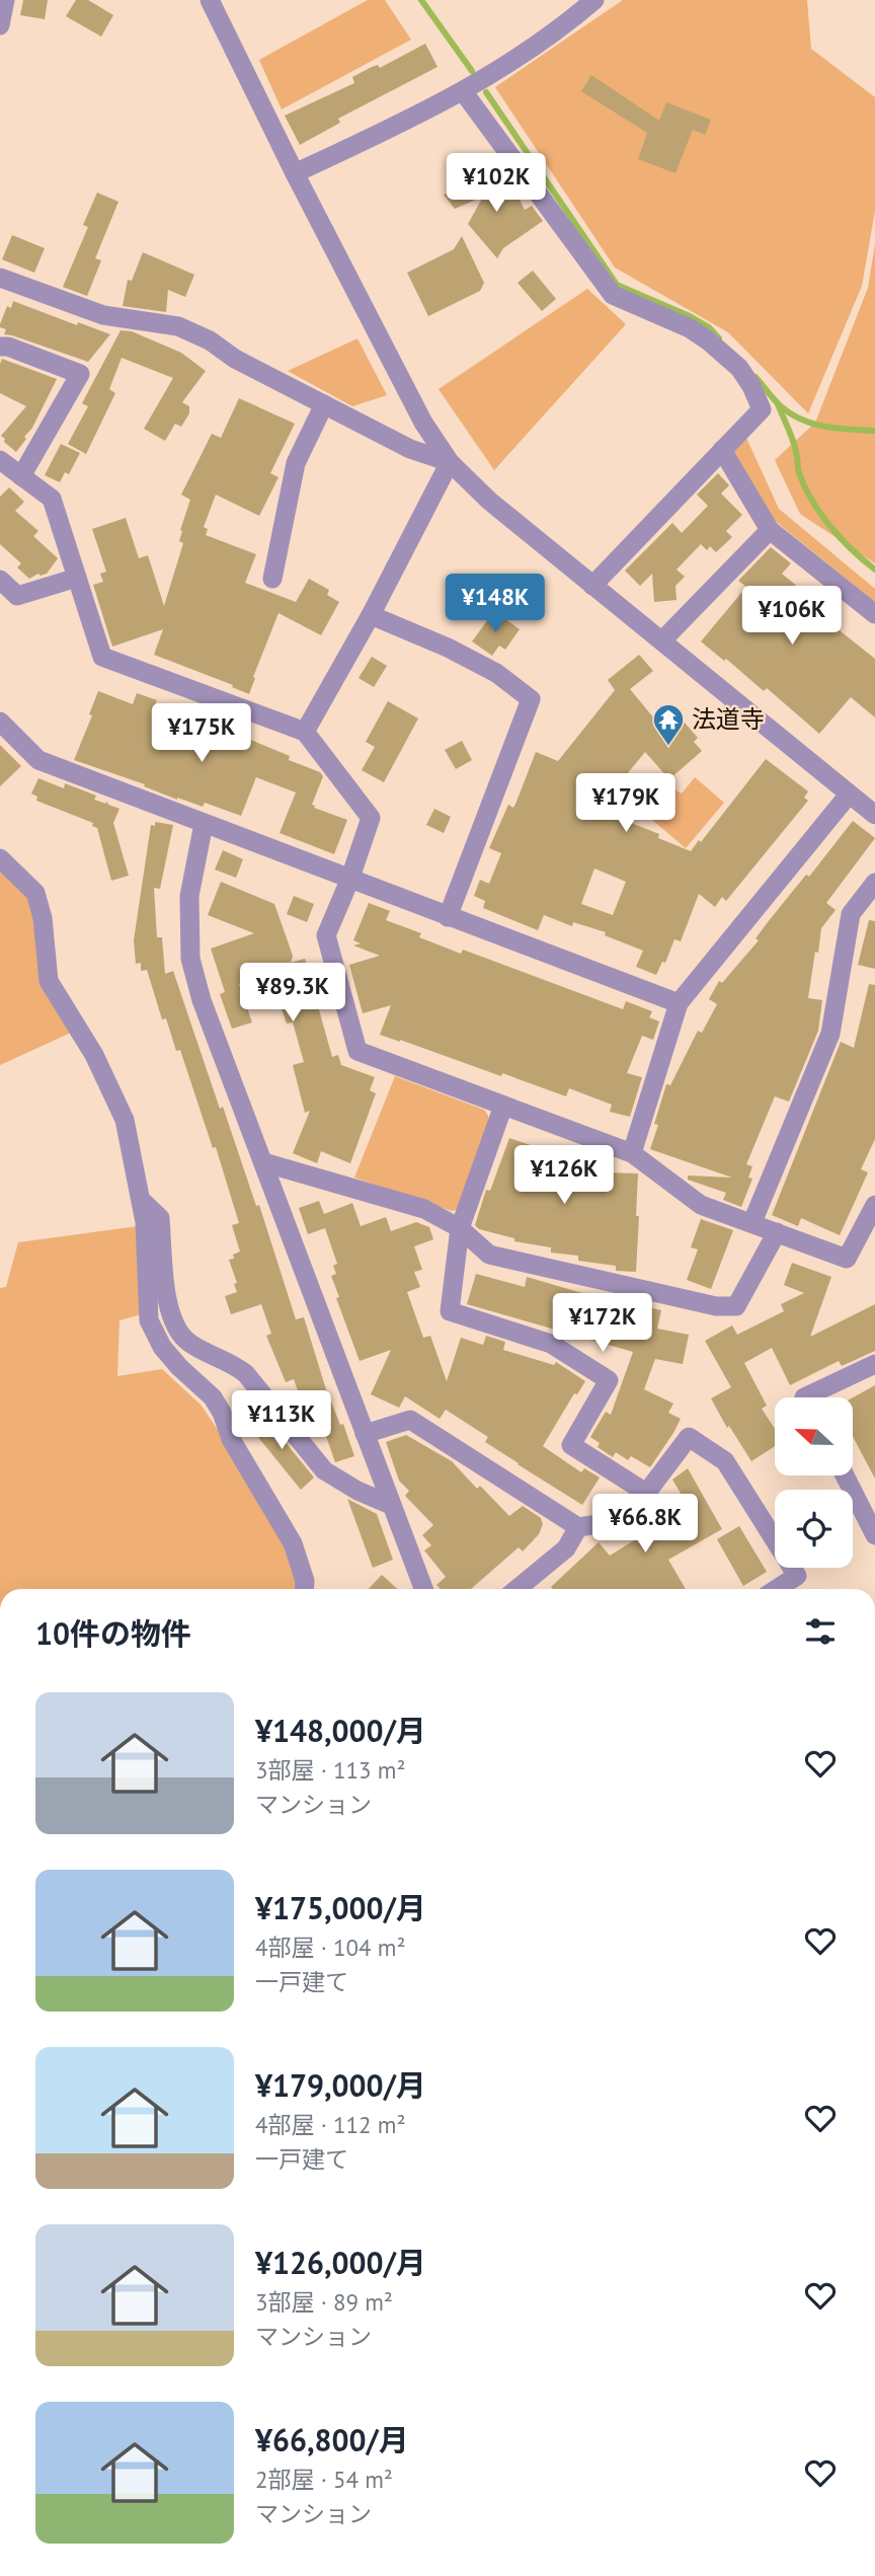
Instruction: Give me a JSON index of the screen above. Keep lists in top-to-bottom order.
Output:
{
  "places": {
    "temple": ["法道寺"]
  },
  "north": "left",
  "page": {
    "price": [
      "¥102K",
      "¥148K",
      "¥106K",
      "¥175K",
      "¥179K",
      "¥89.3K",
      "¥126K",
      "¥172K",
      "¥113K",
      "¥66.8K"
    ],
    "heading": "10件の物件",
    "list": [
      {
        "name": "¥148,000/月",
        "note": "3部屋 · 113 m² · マンション"
      },
      {
        "name": "¥175,000/月",
        "note": "4部屋 · 104 m² · 一戸建て"
      },
      {
        "name": "¥179,000/月",
        "note": "4部屋 · 112 m² · 一戸建て"
      },
      {
        "name": "¥126,000/月",
        "note": "3部屋 · 89 m² · マンション"
      },
      {
        "name": "¥66,800/月",
        "note": "2部屋 · 54 m² · マンション"
      }
    ]
  }
}
